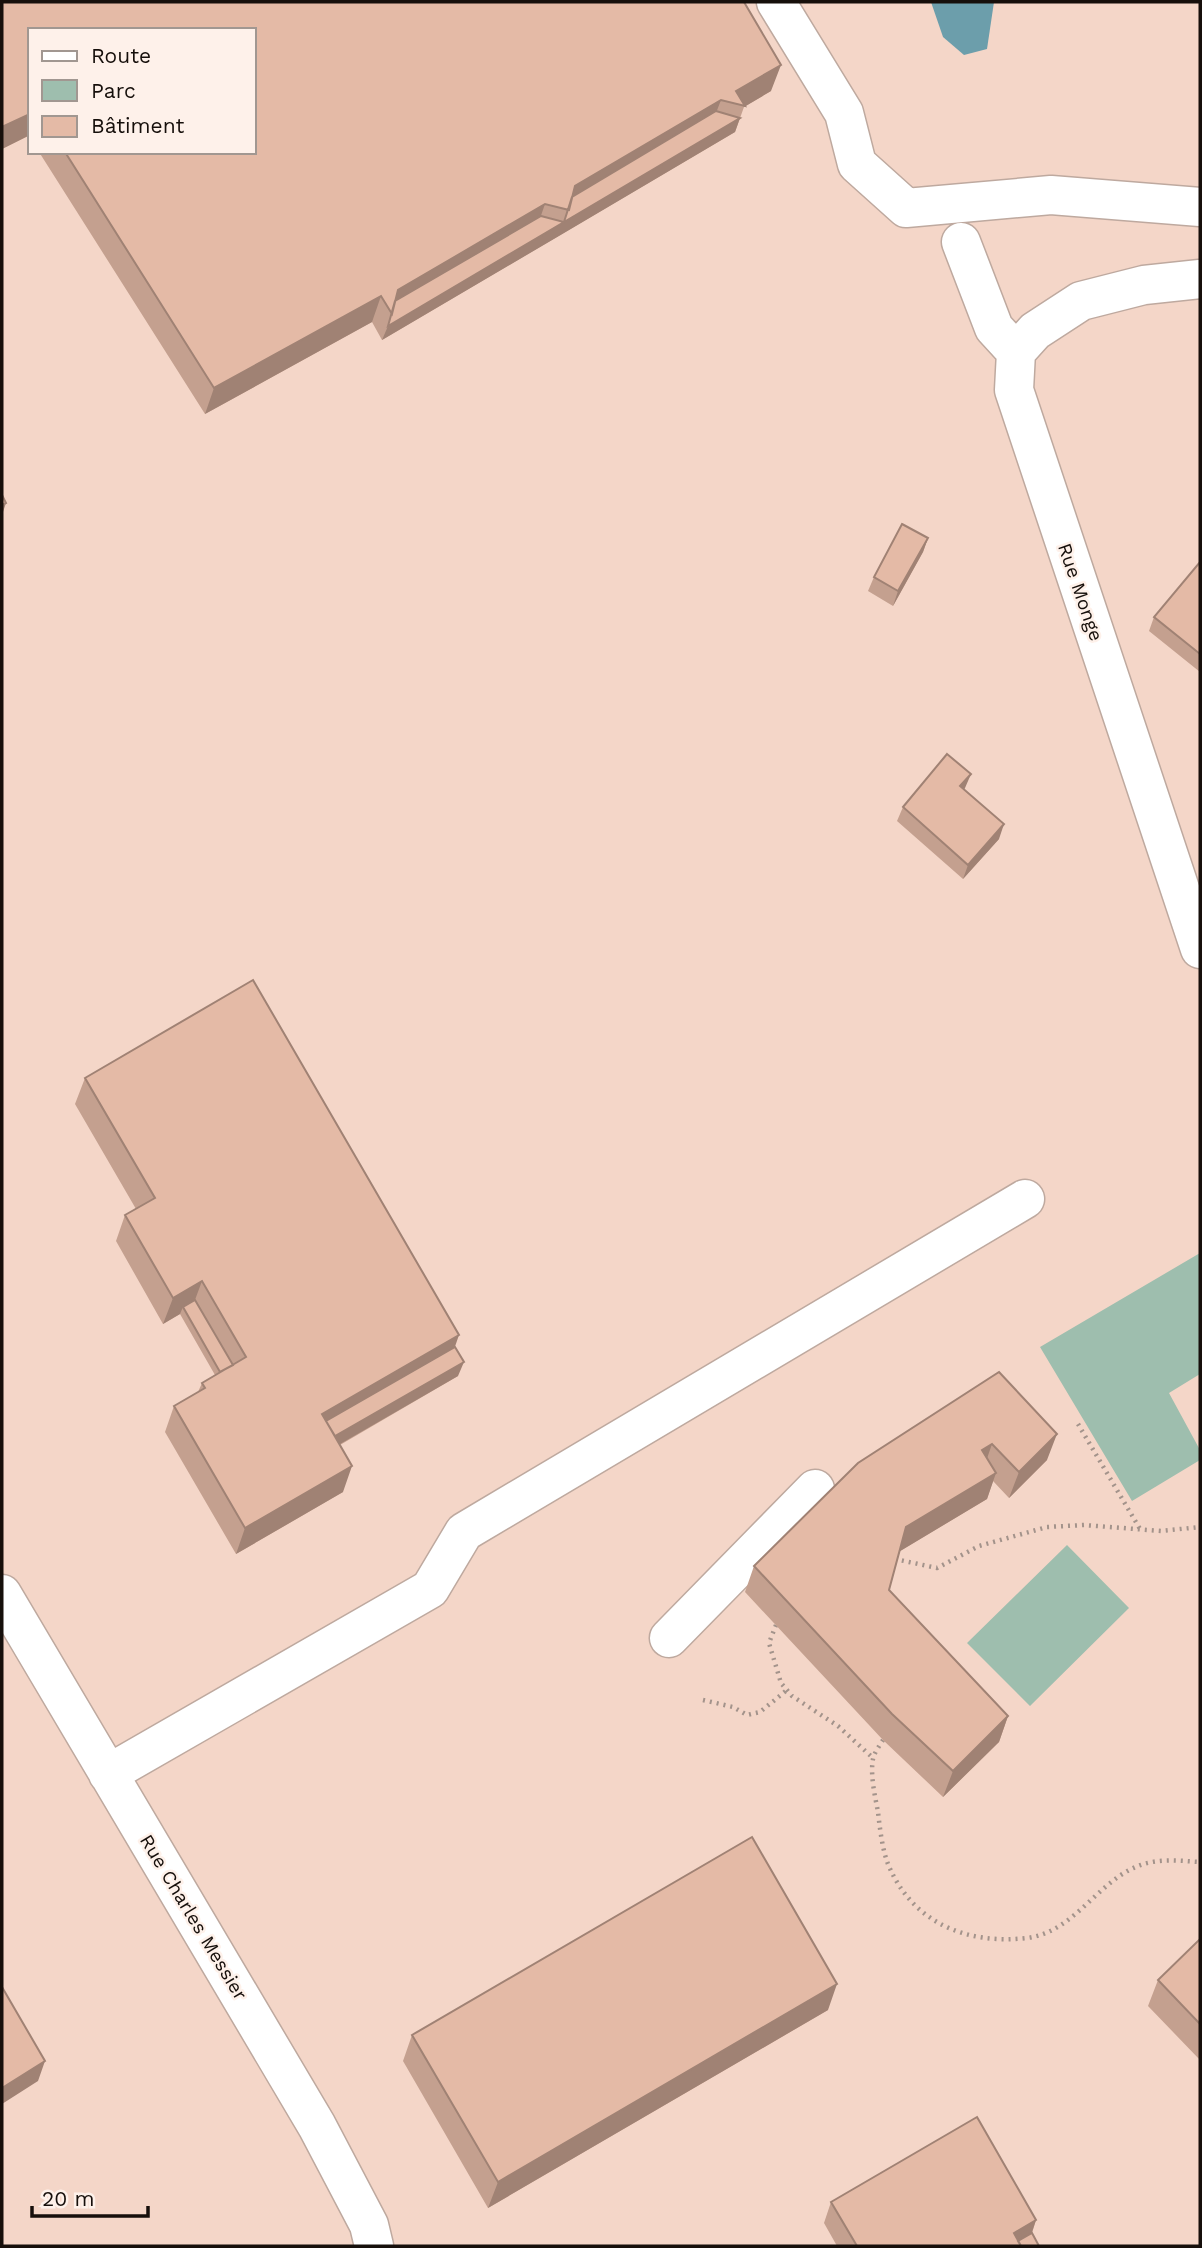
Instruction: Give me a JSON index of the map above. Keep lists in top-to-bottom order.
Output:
{
  "streets": {
    "street": ["Rue Monge", "Rue Charles Messier"]
  },
  "legend": ["Route", "Parc", "Bâtiment"],
  "scale_bar": "20 m"
}
